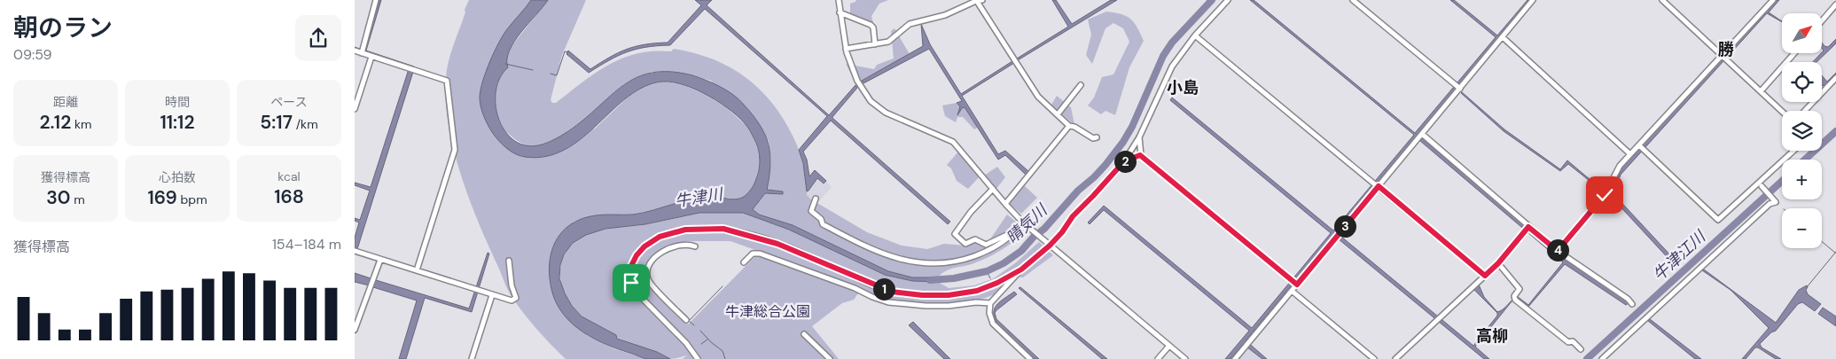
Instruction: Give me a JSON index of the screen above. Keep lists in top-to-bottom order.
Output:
{
  "districts": ["勝", "小島", "高柳"],
  "water": ["牛津川", "晴気川", "牛津江川"],
  "parks": ["牛津総合公園"],
  "north": "top right",
  "page": {
    "heading": ["朝のラン", "09:59"],
    "map_buttons": ["+", "−"],
    "stats": [
      ["距離", "2.12 km"],
      ["時間", "11:12"],
      ["ペース", "5:17 /km"],
      ["獲得標高", "30 m"],
      ["心拍数", "169 bpm"],
      ["kcal", "168"]
    ],
    "pins": [
      "2",
      "3",
      "4",
      "1"
    ],
    "chart": ["獲得標高", "154–184 m"]
  }
}
